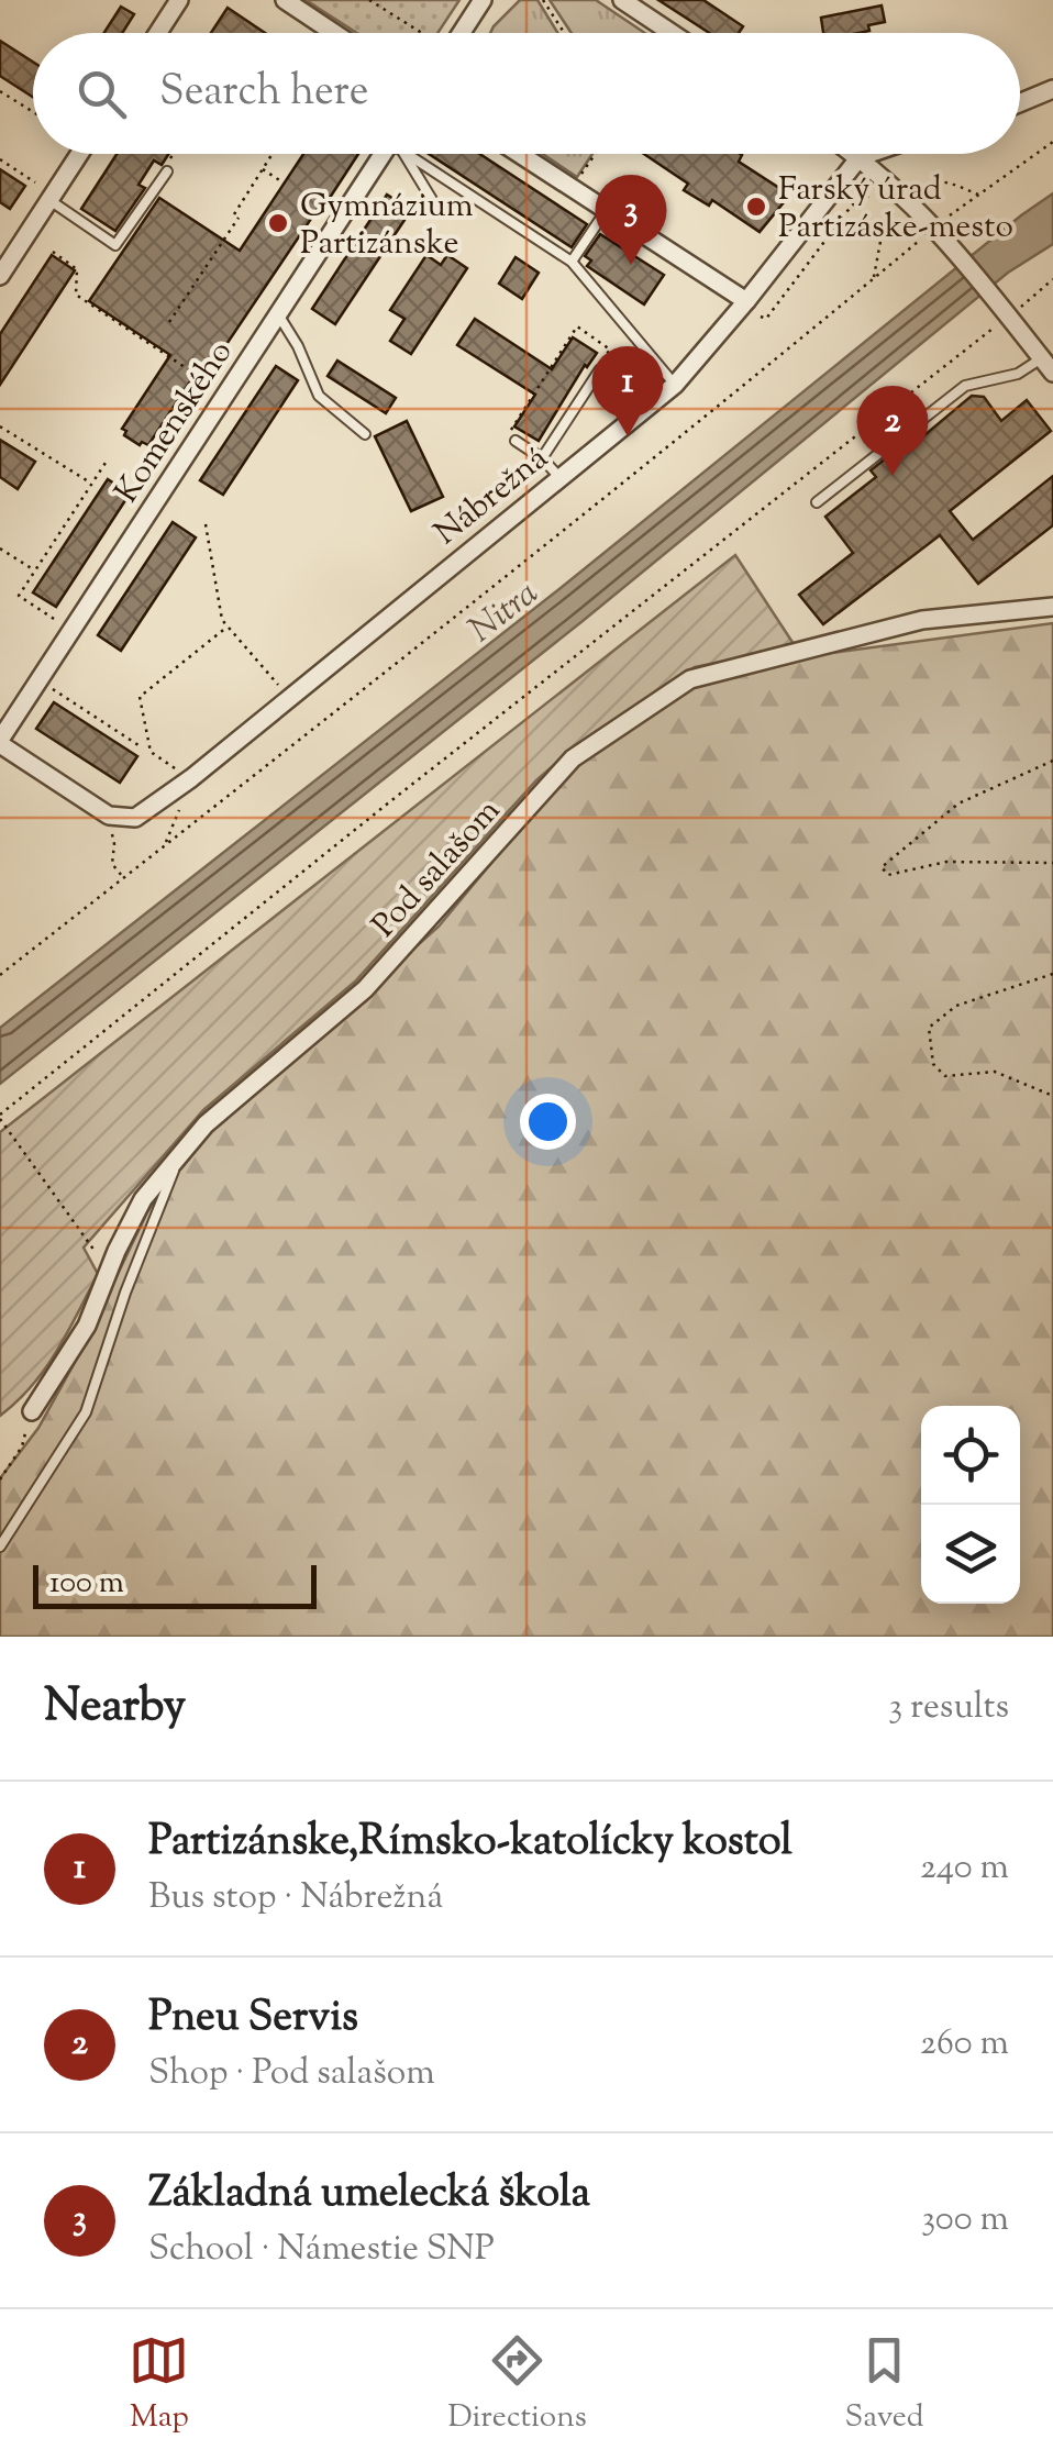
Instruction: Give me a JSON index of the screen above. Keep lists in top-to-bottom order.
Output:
{
  "streets": {
    "street": ["Komenského", "Nábrežná", "Pod salašom"]
  },
  "water": ["Nitra"],
  "places": ["Farský úrad Partizáske-mesto", "Gymnázium Partizánske"],
  "scale_bar": "100 m",
  "page": {
    "search": "Search here",
    "pins": ["3", "1", "2"],
    "scale": "100 m",
    "heading": ["Nearby", "3 results"],
    "list": [
      {
        "mark": "1",
        "name": "Partizánske,Rímsko-katolícky kostol",
        "note": "Bus stop · Nábrežná",
        "value": "240 m"
      },
      {
        "mark": "2",
        "name": "Pneu Servis",
        "note": "Shop · Pod salašom",
        "value": "260 m"
      },
      {
        "mark": "3",
        "name": "Základná umelecká škola",
        "note": "School · Námestie SNP",
        "value": "300 m"
      }
    ],
    "nav": ["Map", "Directions", "Saved"]
  }
}
